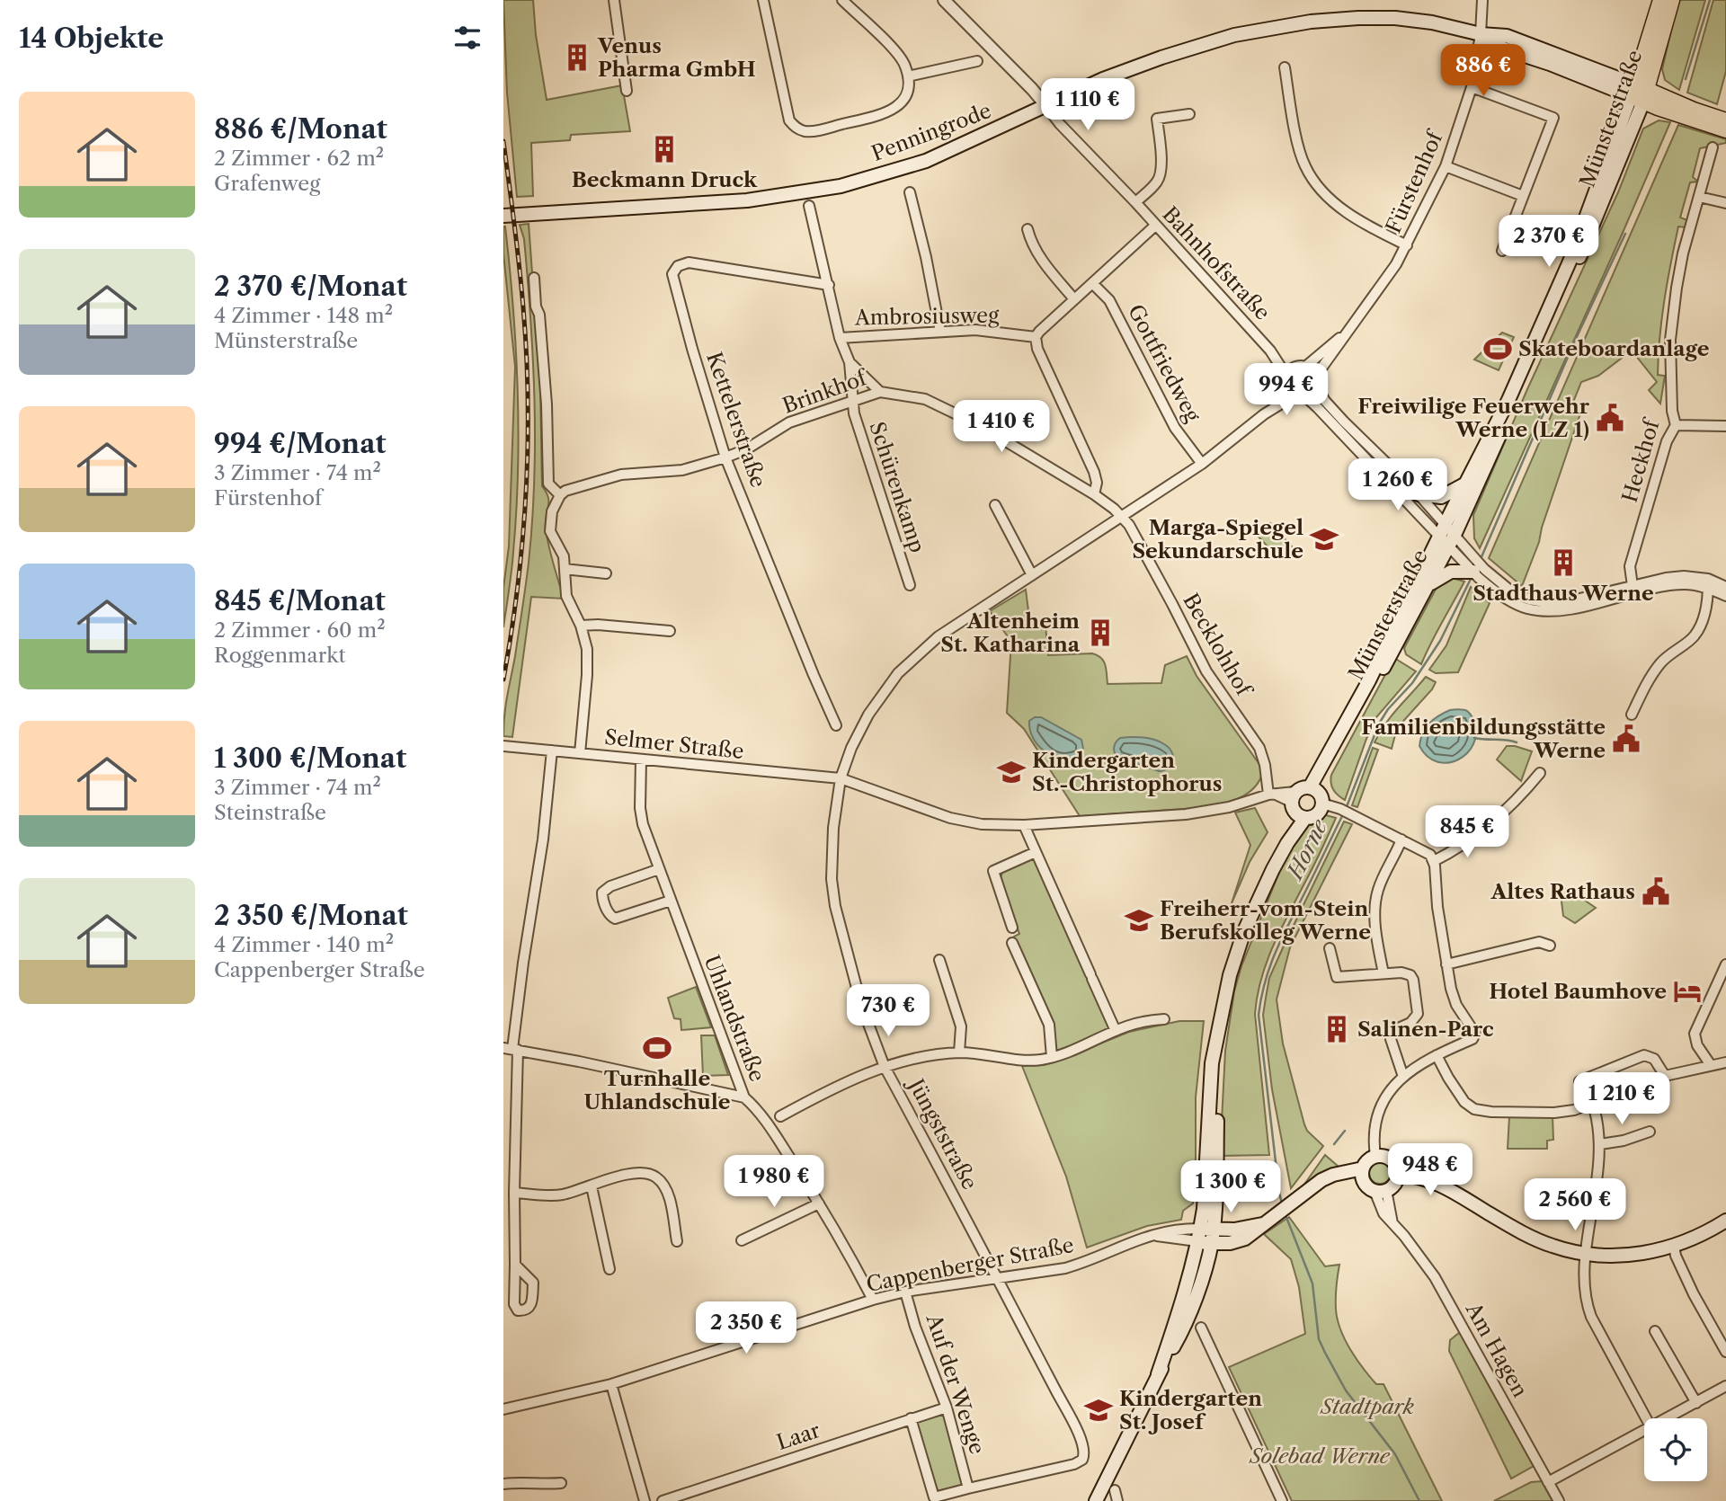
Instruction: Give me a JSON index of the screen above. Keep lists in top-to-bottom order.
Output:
{
  "streets": {
    "main road": ["Münsterstraße", "Penningrode"],
    "street": [
      "Fürstenhof",
      "Bahnhofstraße",
      "Ambrosiusweg",
      "Gottfriedweg",
      "Brinkhof",
      "Kettelerstraße",
      "Heckhof",
      "Schürenkamp",
      "Becklohhof",
      "Selmer Straße",
      "Uhlandstraße",
      "Jüngststraße",
      "Cappenberger Straße",
      "Am Hagen",
      "Auf der Wenge",
      "Laar"
    ]
  },
  "crossings": [
    ["Münsterstraße", "Penningrode"],
    ["Münsterstraße", "Bahnhofstraße"],
    ["Penningrode", "Fürstenhof"],
    ["Penningrode", "Bahnhofstraße"],
    ["Fürstenhof", "Bahnhofstraße"],
    ["Brinkhof", "Kettelerstraße"],
    ["Brinkhof", "Schürenkamp"],
    ["Brinkhof", "Becklohhof"],
    ["Brinkhof", "Jüngststraße"],
    ["Becklohhof", "Jüngststraße"],
    ["Selmer Straße", "Uhlandstraße"],
    ["Selmer Straße", "Jüngststraße"],
    ["Uhlandstraße", "Cappenberger Straße"],
    ["Jüngststraße", "Cappenberger Straße"],
    ["Jüngststraße", "Auf der Wenge"],
    ["Cappenberger Straße", "Auf der Wenge"],
    ["Auf der Wenge", "Laar"]
  ],
  "water": ["Horne"],
  "parks": ["Stadtpark", "Solebad Werne"],
  "places": {
    "building": [
      "Venus Pharma GmbH",
      "Beckmann Druck",
      "Stadthaus Werne",
      "Altenheim St. Katharina",
      "Salinen-Parc"
    ],
    "sports": ["Skateboardanlage", "Turnhalle Uhlandschule"],
    "public building": ["Freiwilige Feuerwehr Werne (LZ 1)", "Familienbildungsstätte Werne", "Altes Rathaus"],
    "school or university": [
      "Marga-Spiegel Sekundarschule",
      "Kindergarten St.-Christophorus",
      "Freiherr-vom-Stein Berufskolleg Werne",
      "Kindergarten St. Josef"
    ],
    "hotel": ["Hotel Baumhove"]
  },
  "page": {
    "heading": "14 Objekte",
    "price": [
      "886 €",
      "1 110 €",
      "2 370 €",
      "994 €",
      "1 410 €",
      "1 260 €",
      "845 €",
      "730 €",
      "1 210 €",
      "948 €",
      "1 980 €",
      "1 300 €",
      "2 560 €",
      "2 350 €"
    ],
    "list": [
      {
        "name": "886 €/Monat",
        "note": "2 Zimmer · 62 m² · Grafenweg"
      },
      {
        "name": "2 370 €/Monat",
        "note": "4 Zimmer · 148 m² · Münsterstraße"
      },
      {
        "name": "994 €/Monat",
        "note": "3 Zimmer · 74 m² · Fürstenhof"
      },
      {
        "name": "845 €/Monat",
        "note": "2 Zimmer · 60 m² · Roggenmarkt"
      },
      {
        "name": "1 300 €/Monat",
        "note": "3 Zimmer · 74 m² · Steinstraße"
      },
      {
        "name": "2 350 €/Monat",
        "note": "4 Zimmer · 140 m² · Cappenberger Straße"
      }
    ]
  }
}
